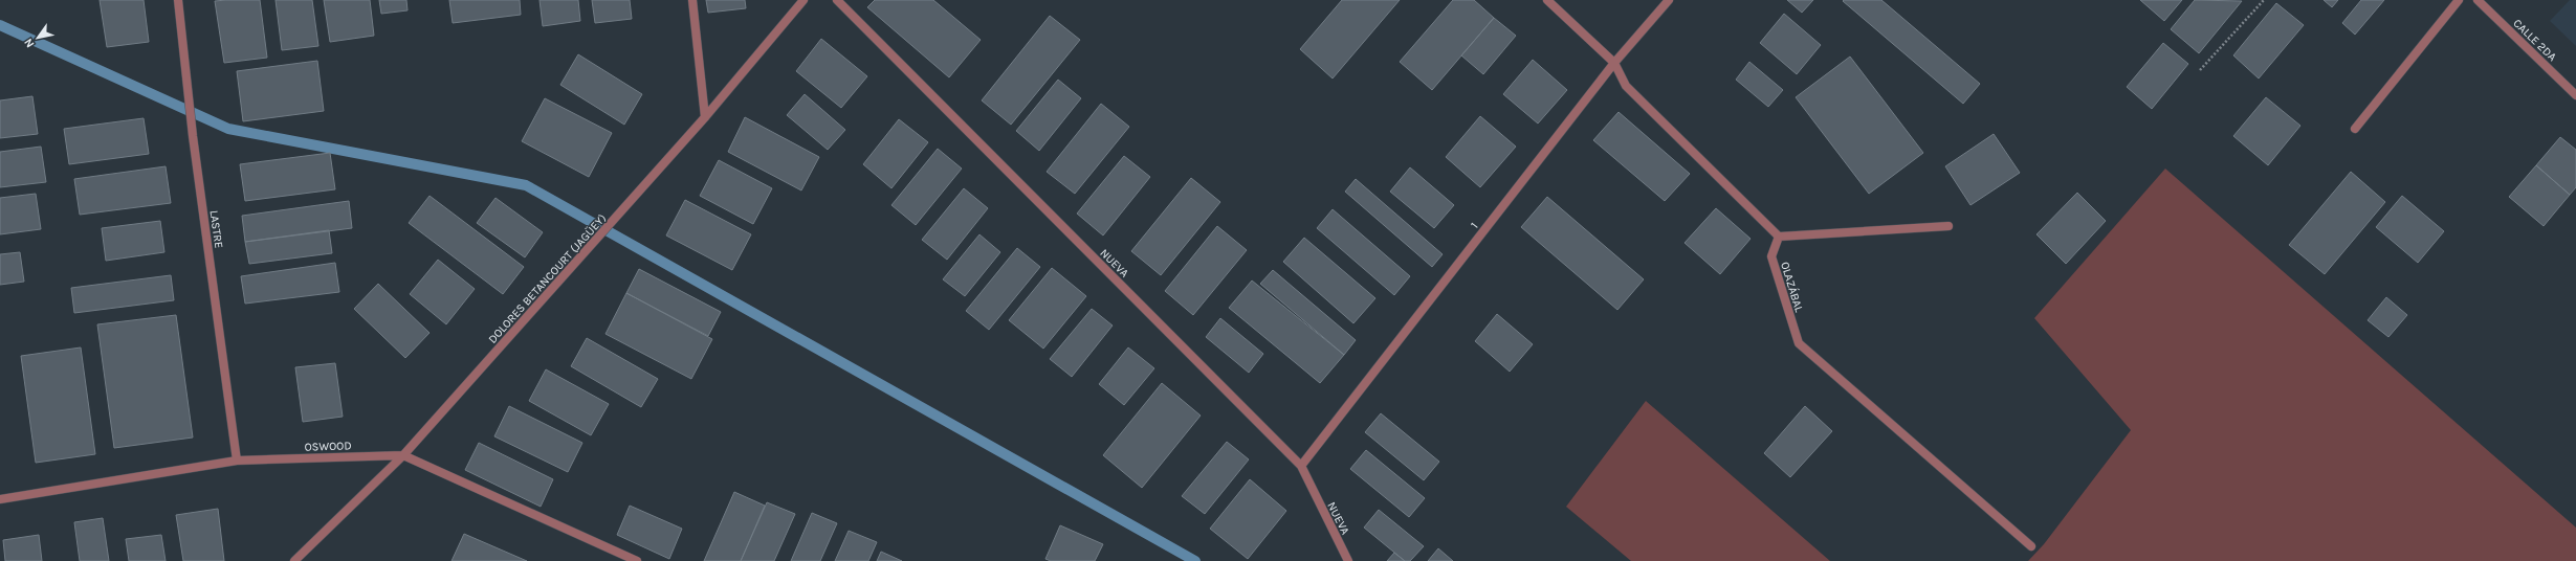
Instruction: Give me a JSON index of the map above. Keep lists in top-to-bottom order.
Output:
{
  "streets": {
    "street": [
      "CALLE 2DA",
      "1",
      "LASTRE",
      "NUEVA",
      "DOLORES BETANCOURT (JAGÜEY)",
      "OLAZÁBAL",
      "OSWOOD"
    ]
  },
  "crossings": [
    ["1", "NUEVA"],
    ["LASTRE", "OSWOOD"],
    ["DOLORES BETANCOURT (JAGÜEY)", "OSWOOD"]
  ],
  "north": "bottom left"
}
